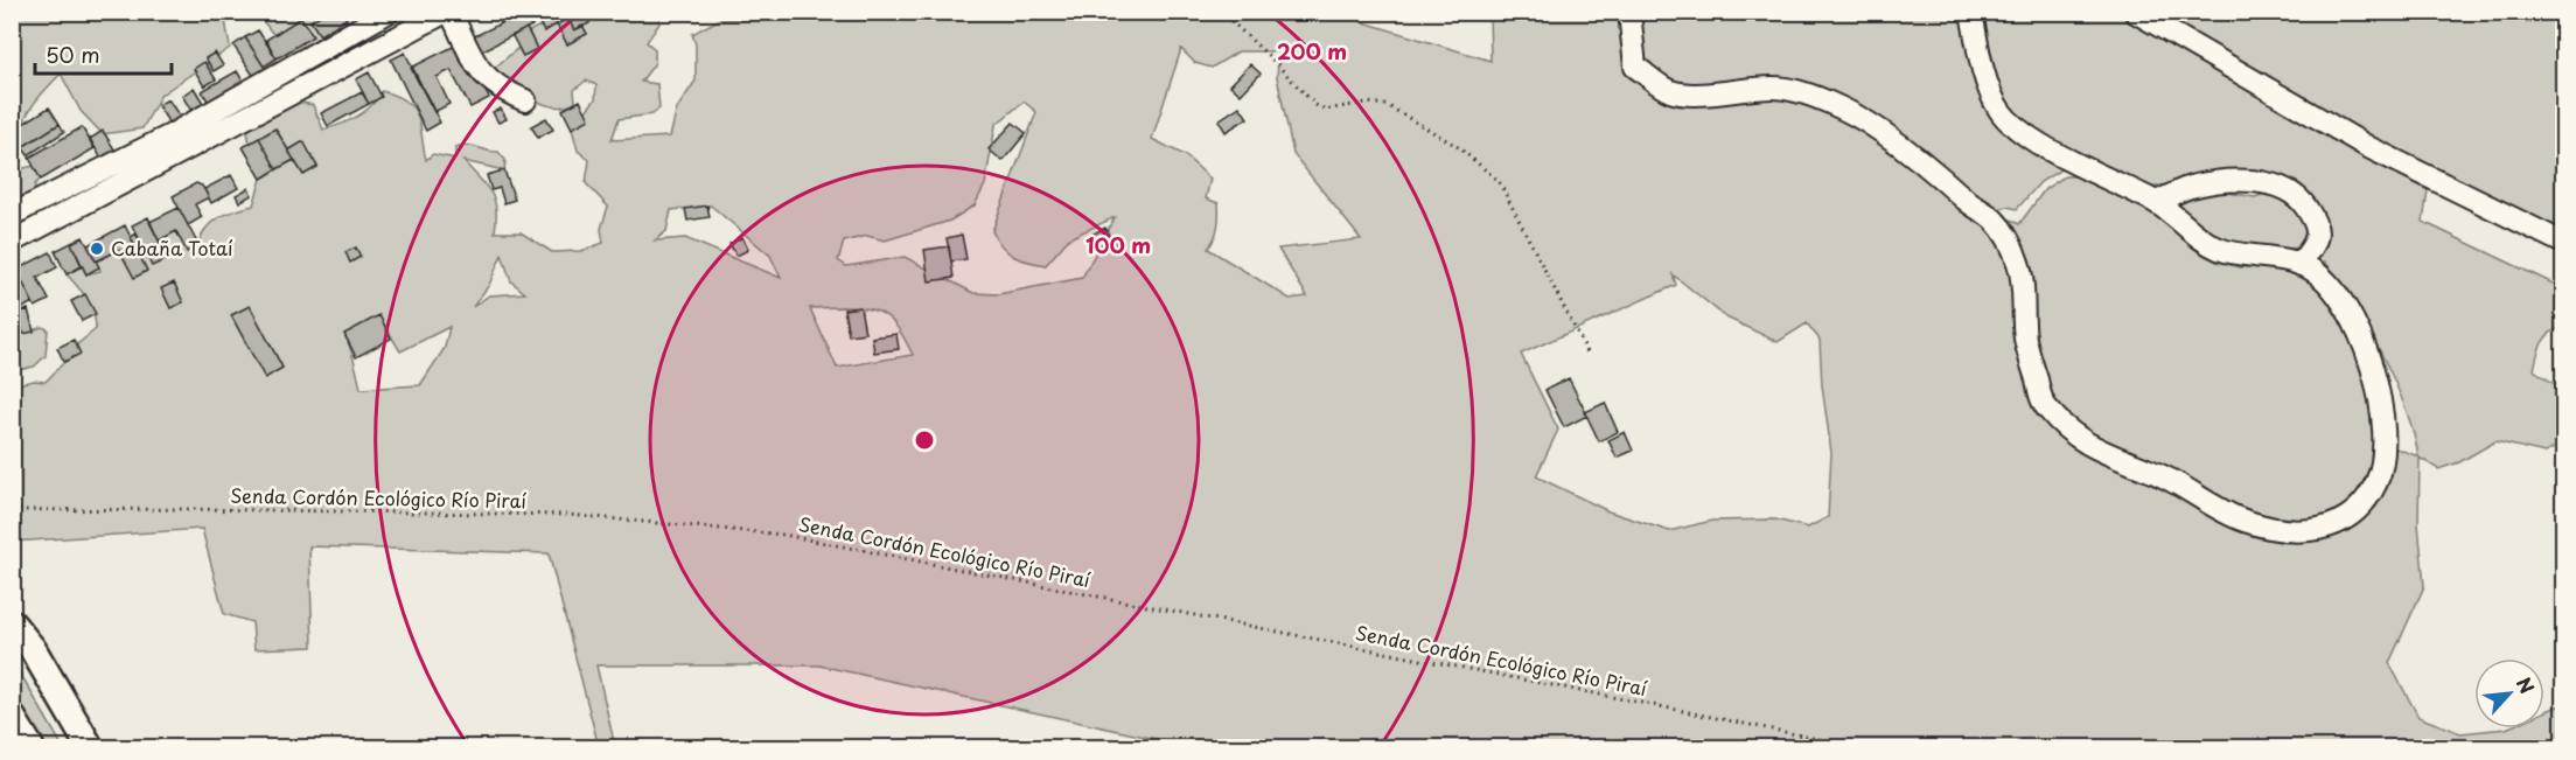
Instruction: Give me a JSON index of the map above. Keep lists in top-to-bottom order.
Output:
{
  "streets": {
    "path": ["Senda Cordón Ecológico Río Piraí"]
  },
  "places": ["Cabaña Totaí"],
  "scale_bar": "50 m",
  "north": "top right",
  "rings": ["200 m", "100 m"]
}
